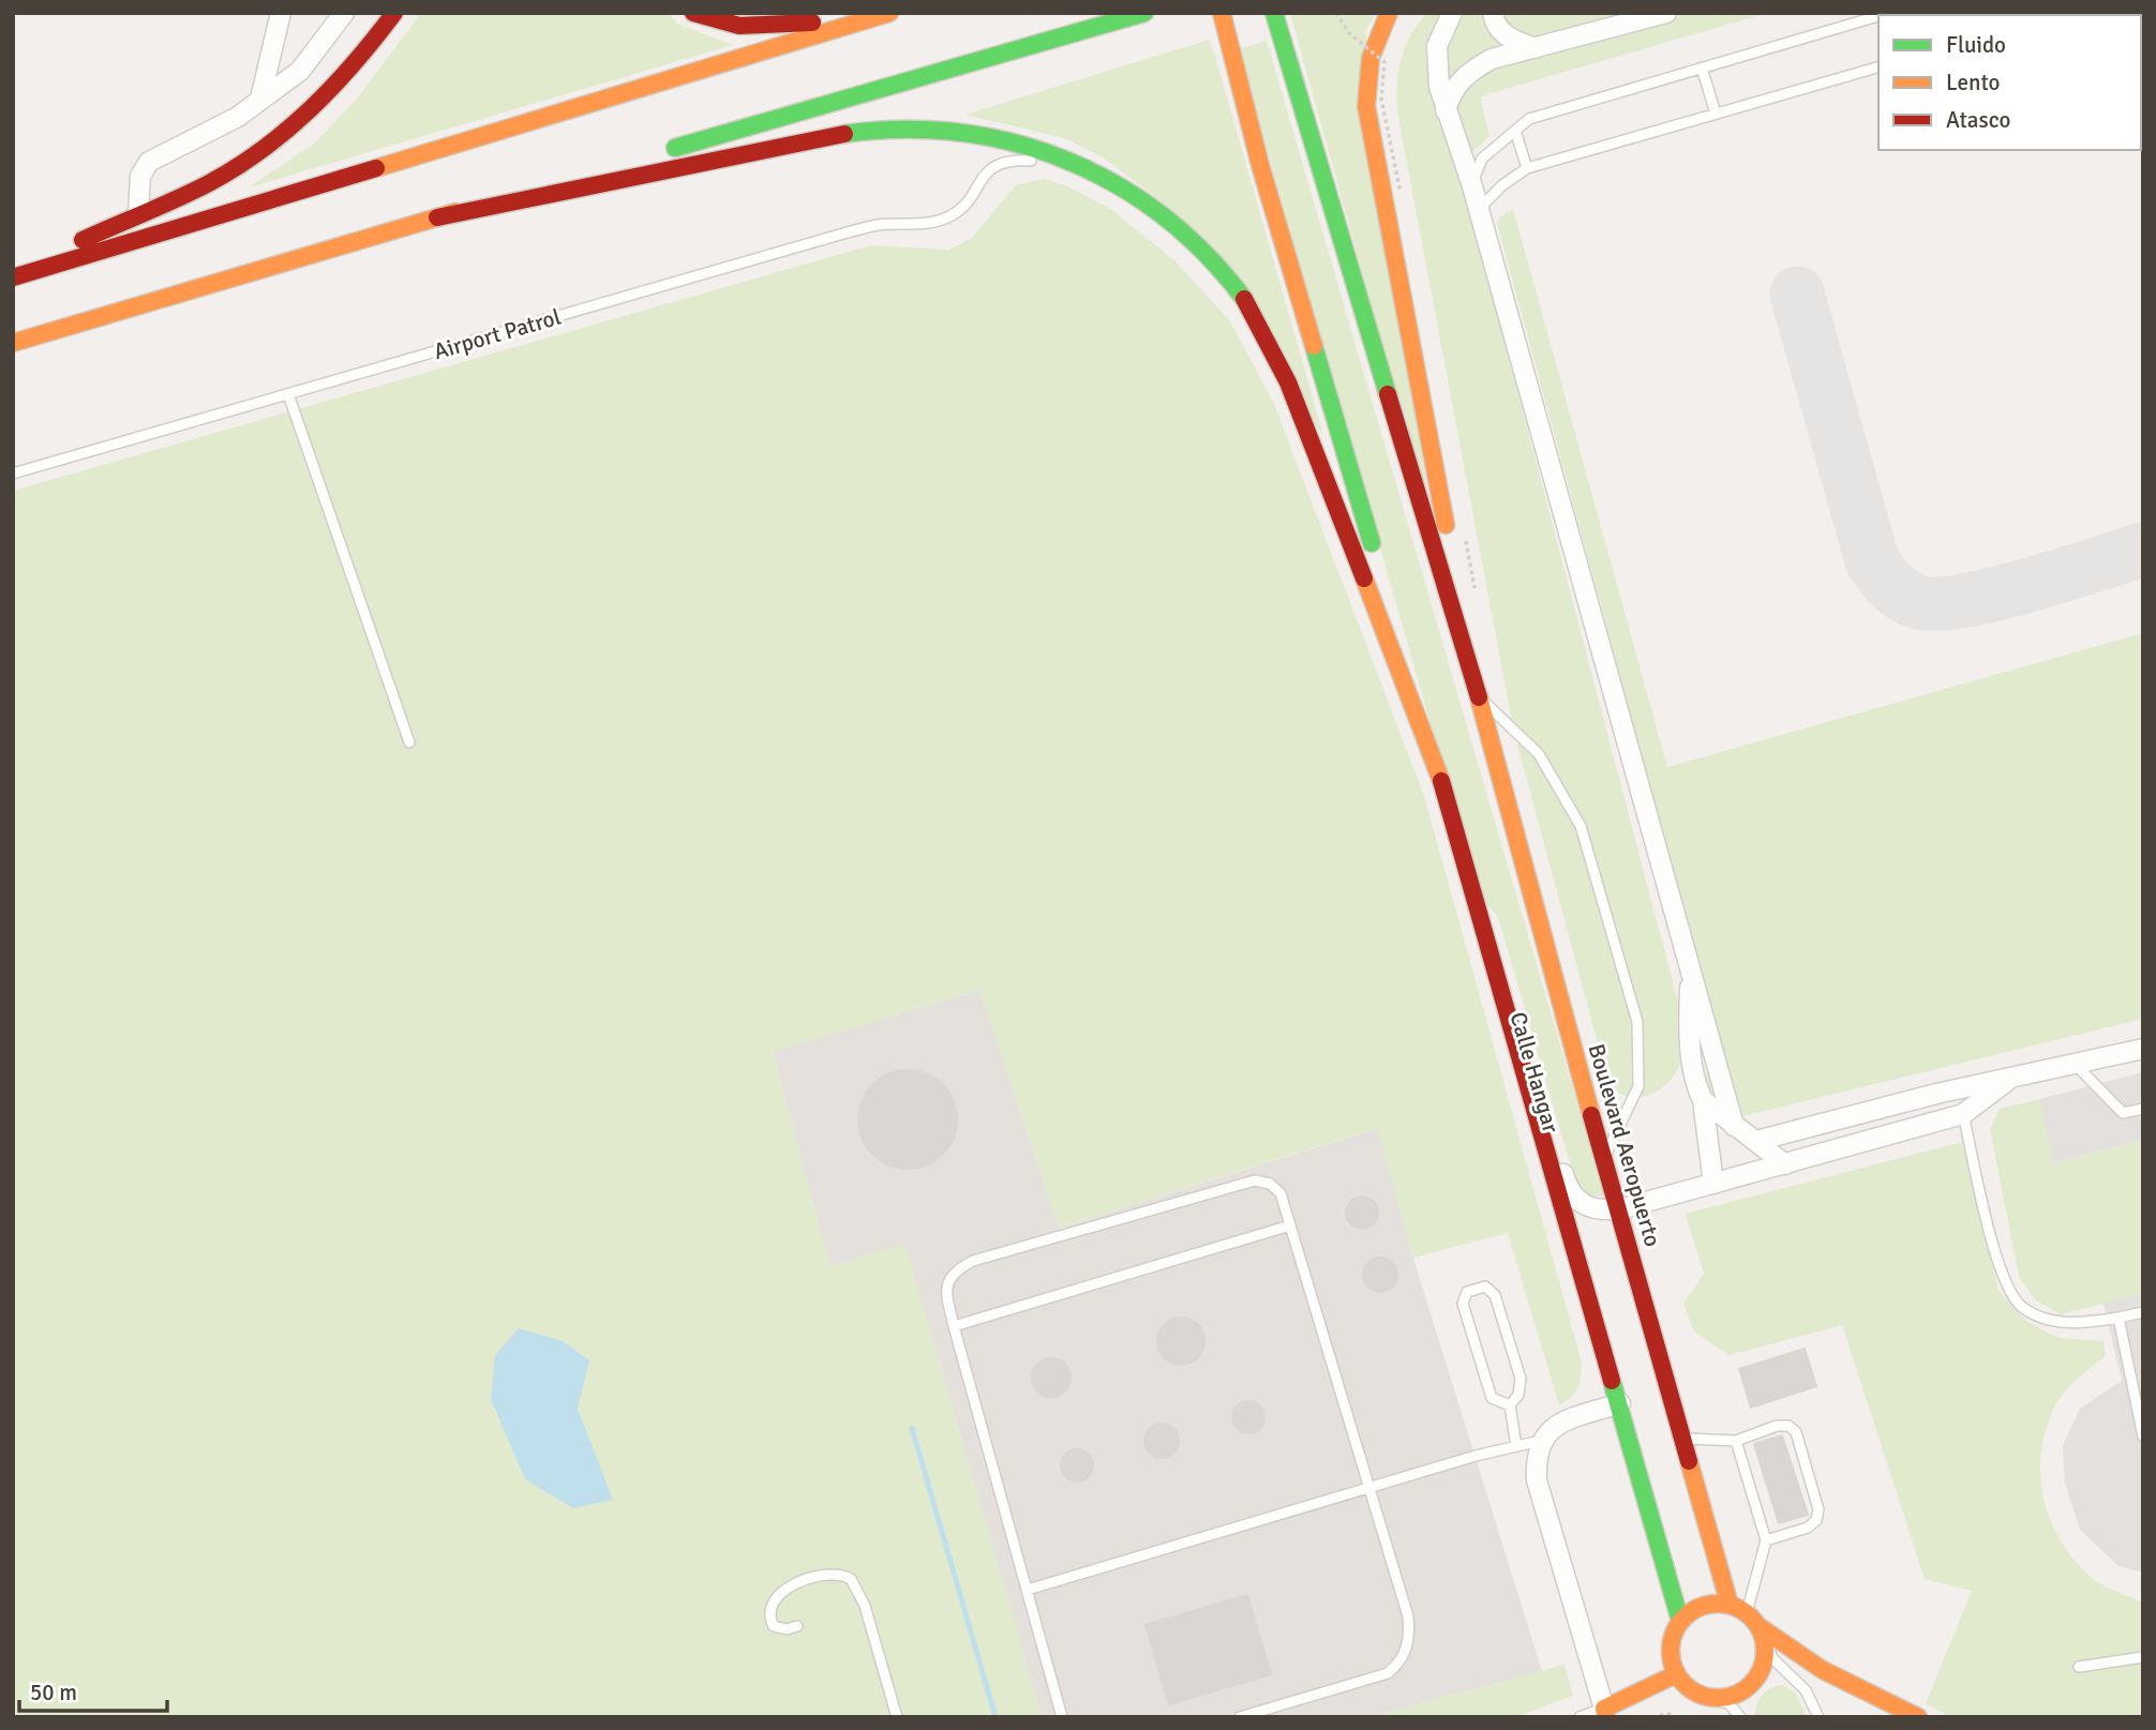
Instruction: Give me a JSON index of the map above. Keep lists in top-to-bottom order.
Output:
{
  "streets": {
    "main road": ["Boulevard Aeropuerto"],
    "street": ["Calle Hangar"],
    "lane": ["Airport Patrol"]
  },
  "crossings": [
    ["Calle Hangar", "Boulevard Aeropuerto"]
  ],
  "legend": ["Fluido", "Lento", "Atasco"],
  "scale_bar": "50 m"
}
